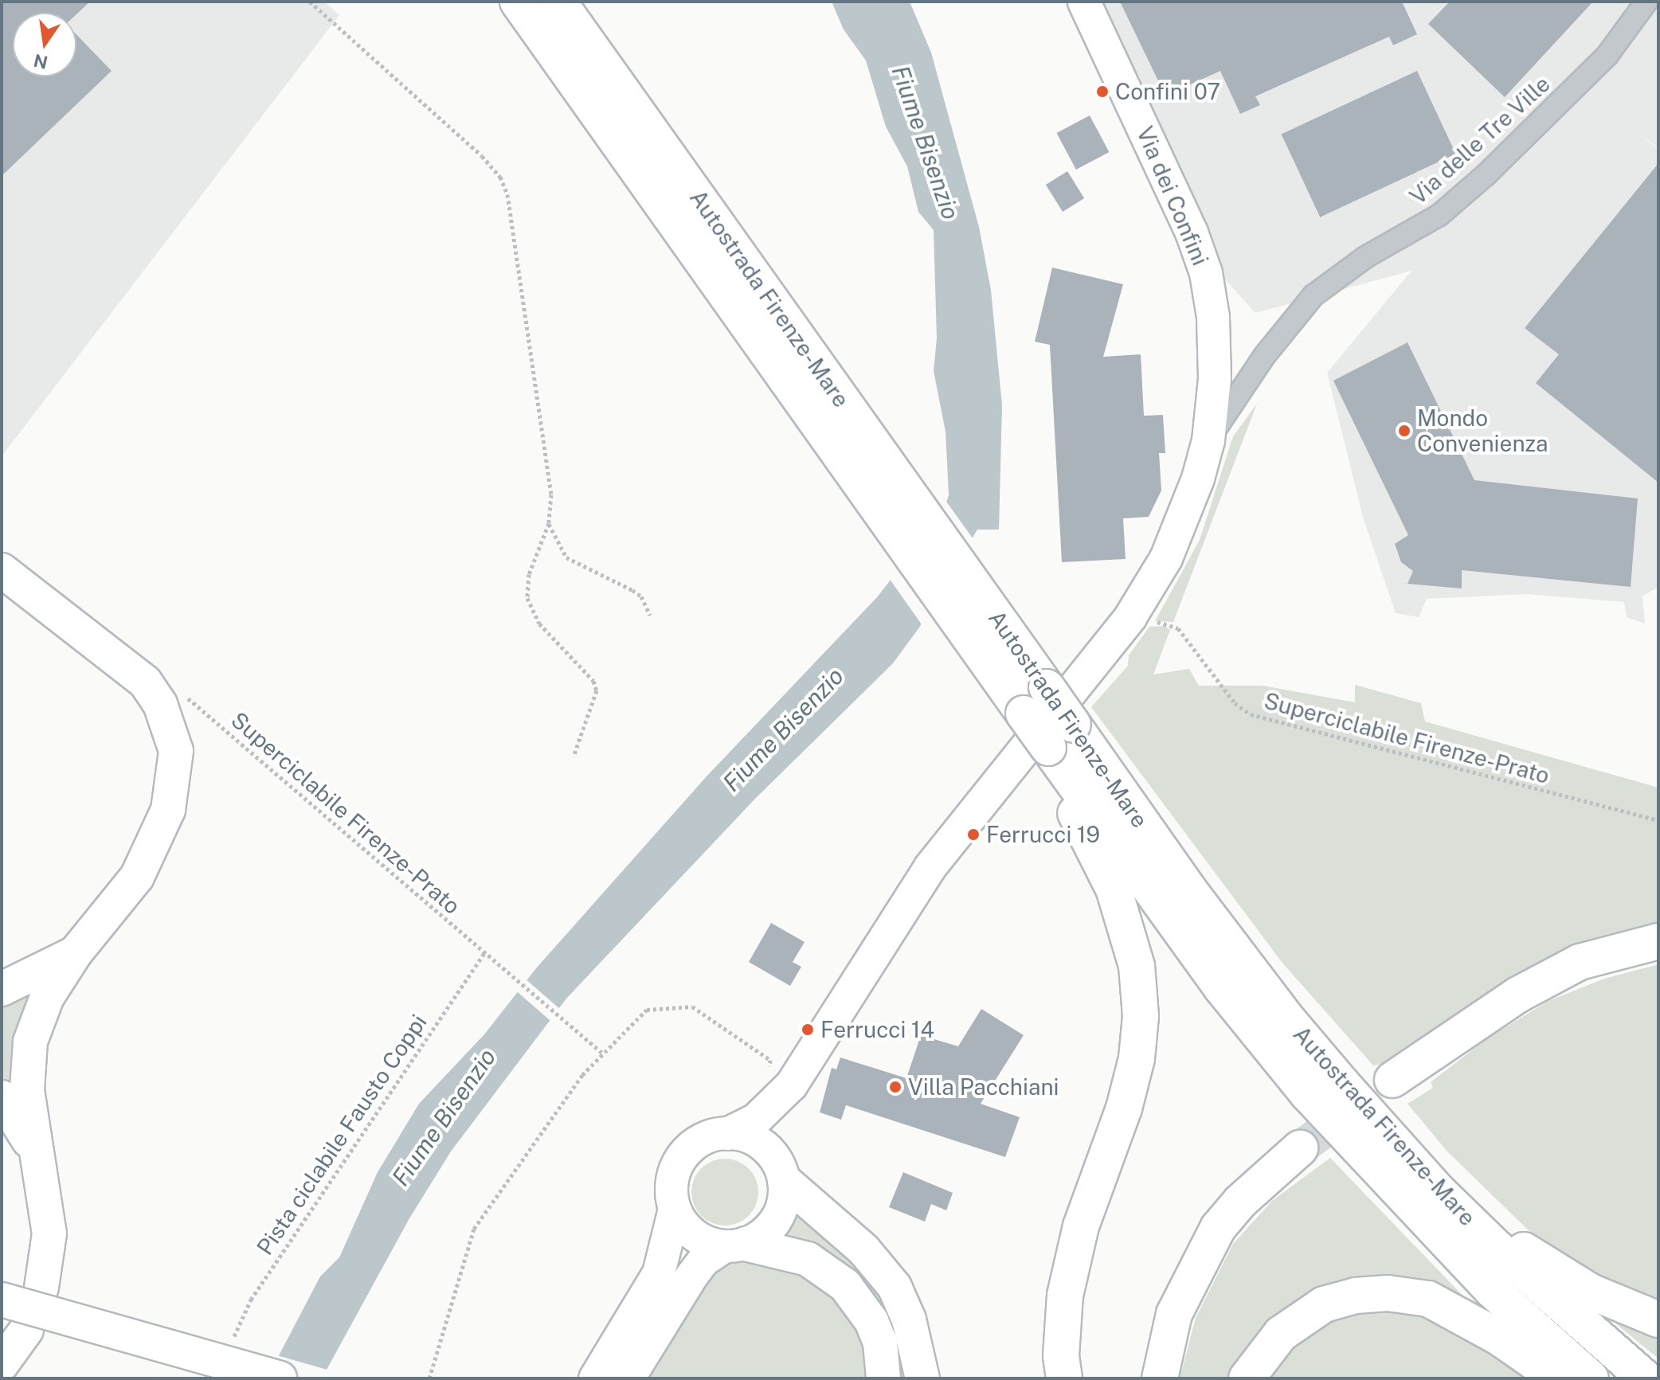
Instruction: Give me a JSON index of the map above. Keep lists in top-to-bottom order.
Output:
{
  "streets": {
    "highway": ["Autostrada Firenze-Mare"],
    "main road": ["Via dei Confini"],
    "street": ["Via delle Tre Ville"],
    "path": ["Superciclabile Firenze-Prato", "Pista ciclabile Fausto Coppi"]
  },
  "crossings": [
    ["Via delle Tre Ville", "Via dei Confini"],
    ["Superciclabile Firenze-Prato", "Pista ciclabile Fausto Coppi"]
  ],
  "water": ["Fiume Bisenzio"],
  "places": [
    "Confini 07",
    "Mondo Convenienza",
    "Ferrucci 19",
    "Ferrucci 14",
    "Villa Pacchiani"
  ],
  "north": "bottom"
}
